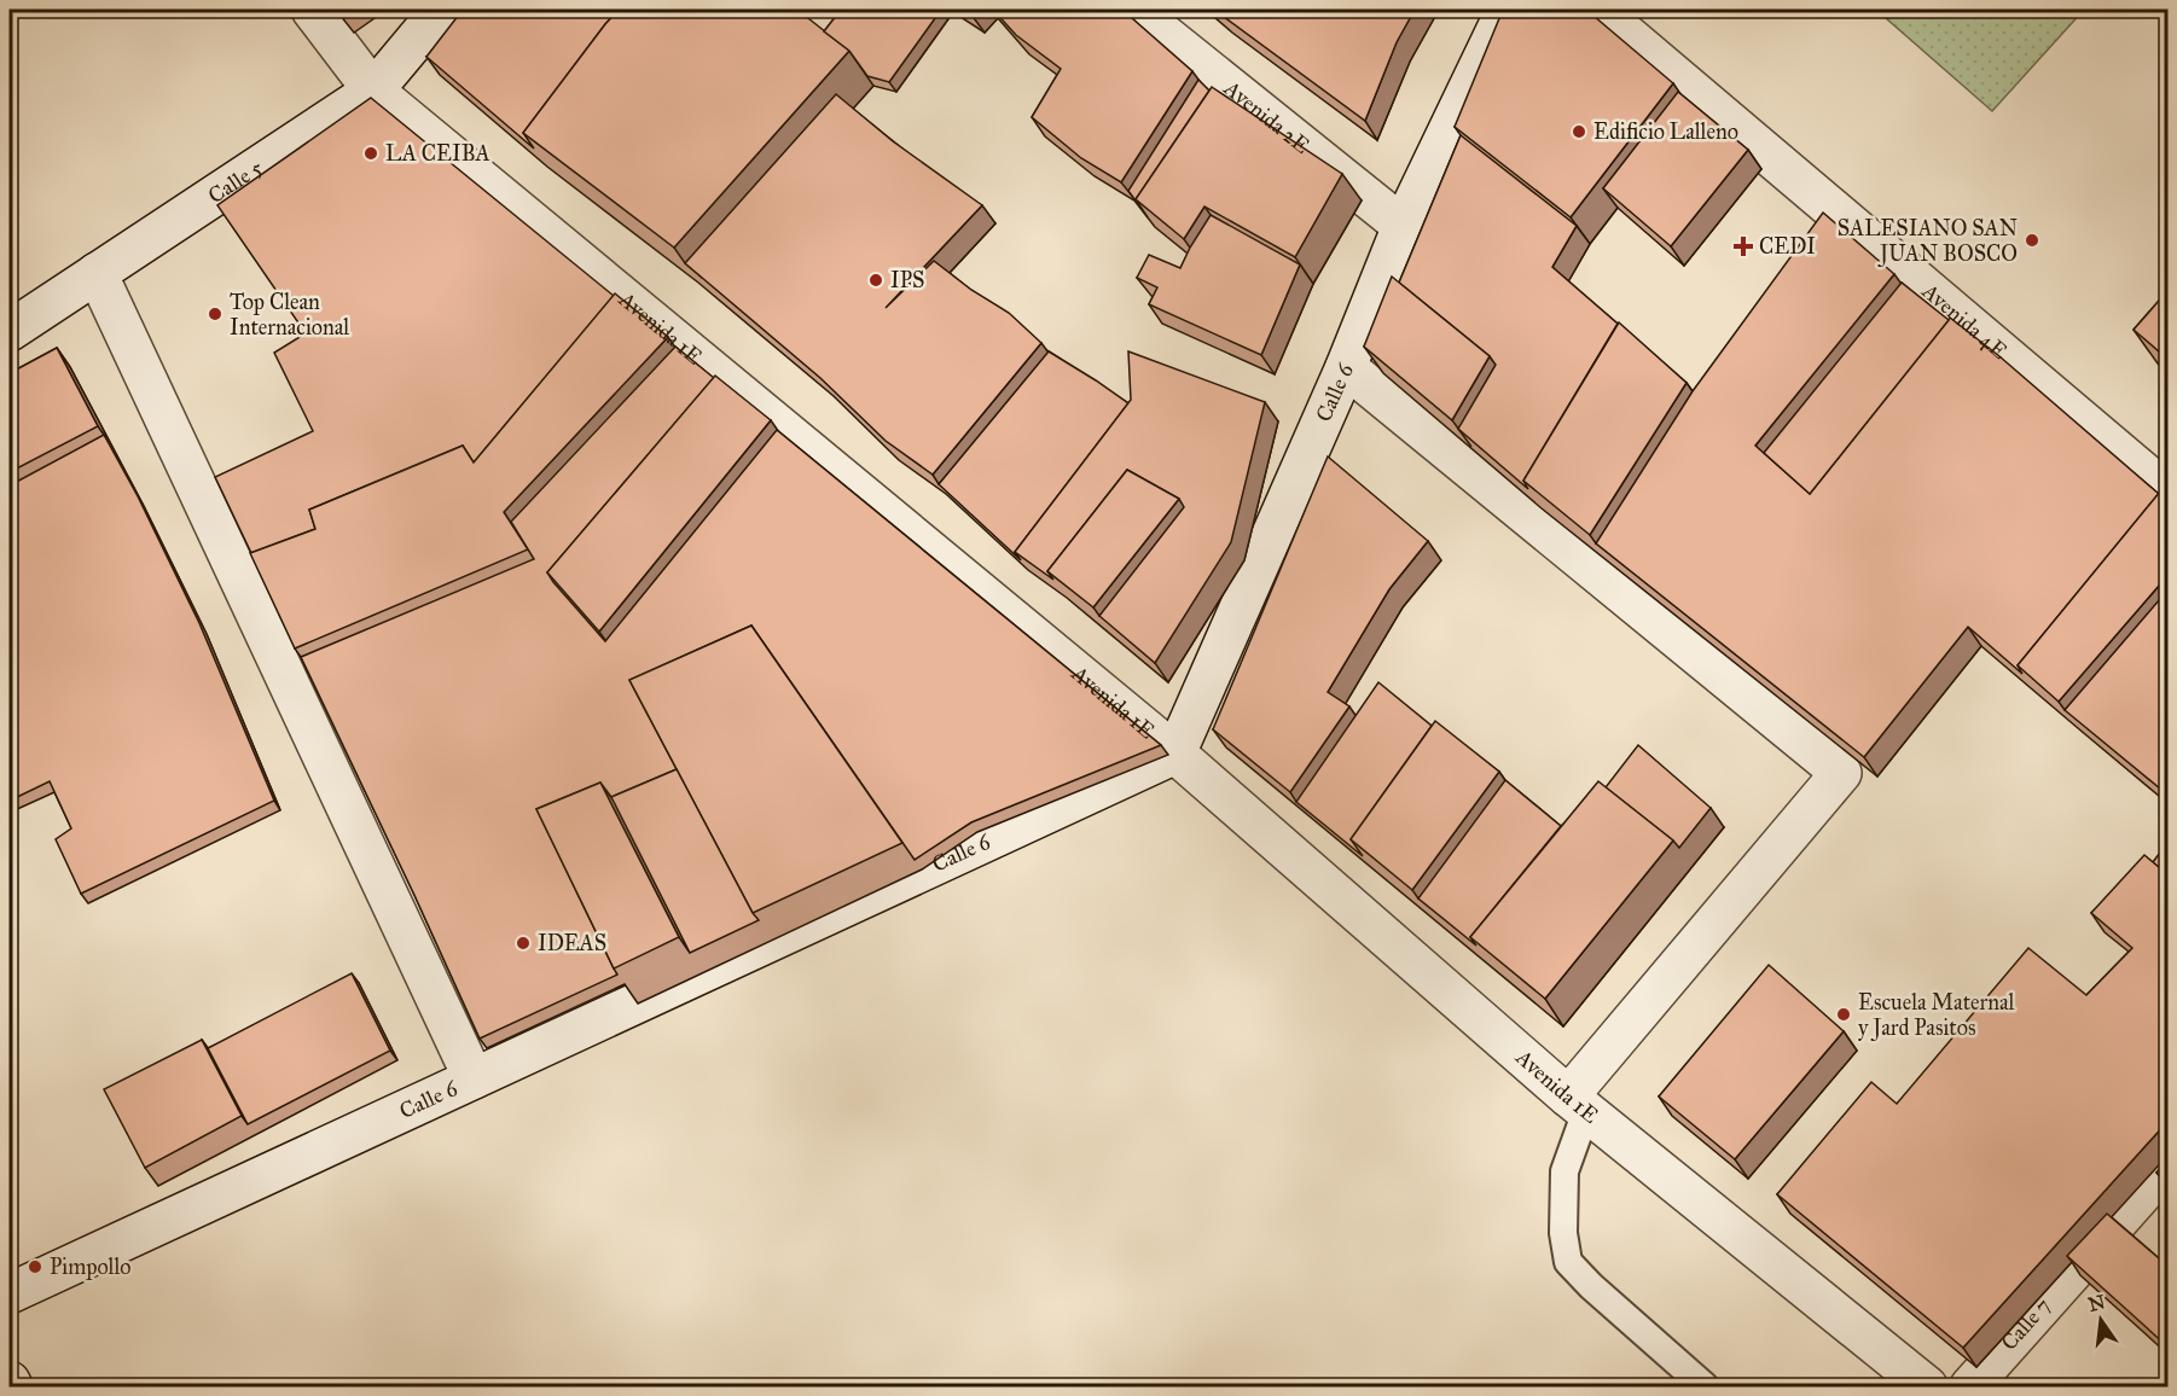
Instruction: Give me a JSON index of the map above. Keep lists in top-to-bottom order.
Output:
{
  "streets": {
    "street": [
      "Avenida 2E",
      "Calle 5",
      "Avenida 4E",
      "Avenida 1E",
      "Calle 6",
      "Calle 7"
    ]
  },
  "crossings": [
    ["Avenida 2E", "Calle 6"],
    ["Calle 5", "Avenida 1E"],
    ["Avenida 1E", "Calle 6"]
  ],
  "places": {
    "other": [
      "Edificio Lalleno",
      "LA CEIBA",
      "SALESIANO SAN JUAN BOSCO",
      "IPS",
      "Top Clean Internacional",
      "IDEAS",
      "Escuela Maternal y Jard Pasitos",
      "Pimpollo"
    ],
    "health": ["CEDI"]
  },
  "north": "top"
}
